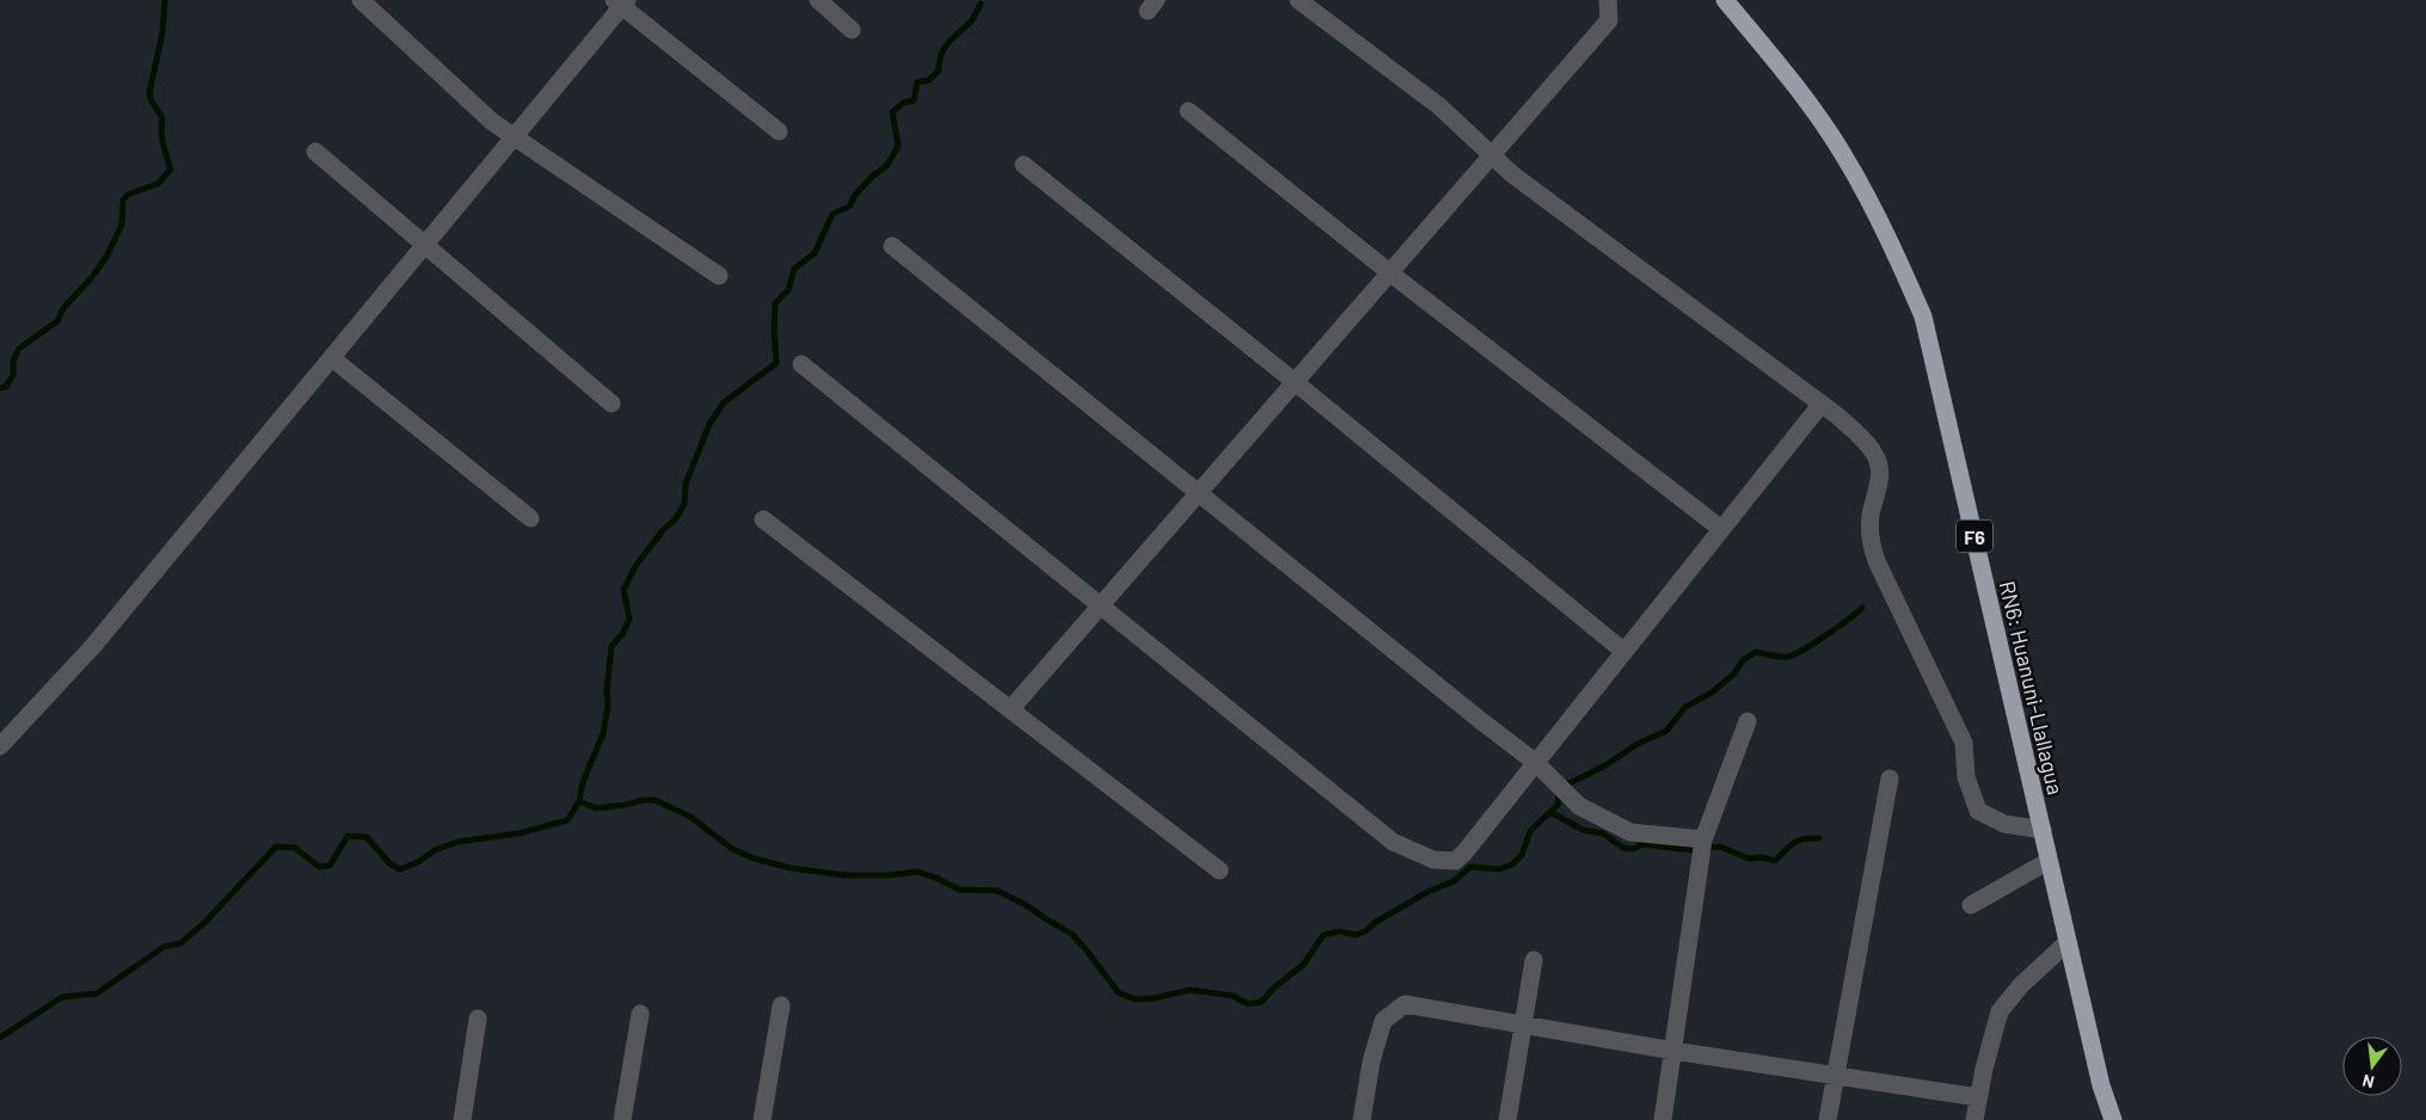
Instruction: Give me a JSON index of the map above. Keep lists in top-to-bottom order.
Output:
{
  "streets": {
    "highway": ["F6", "RN6: Huanuni-Llallagua"]
  },
  "north": "bottom"
}
